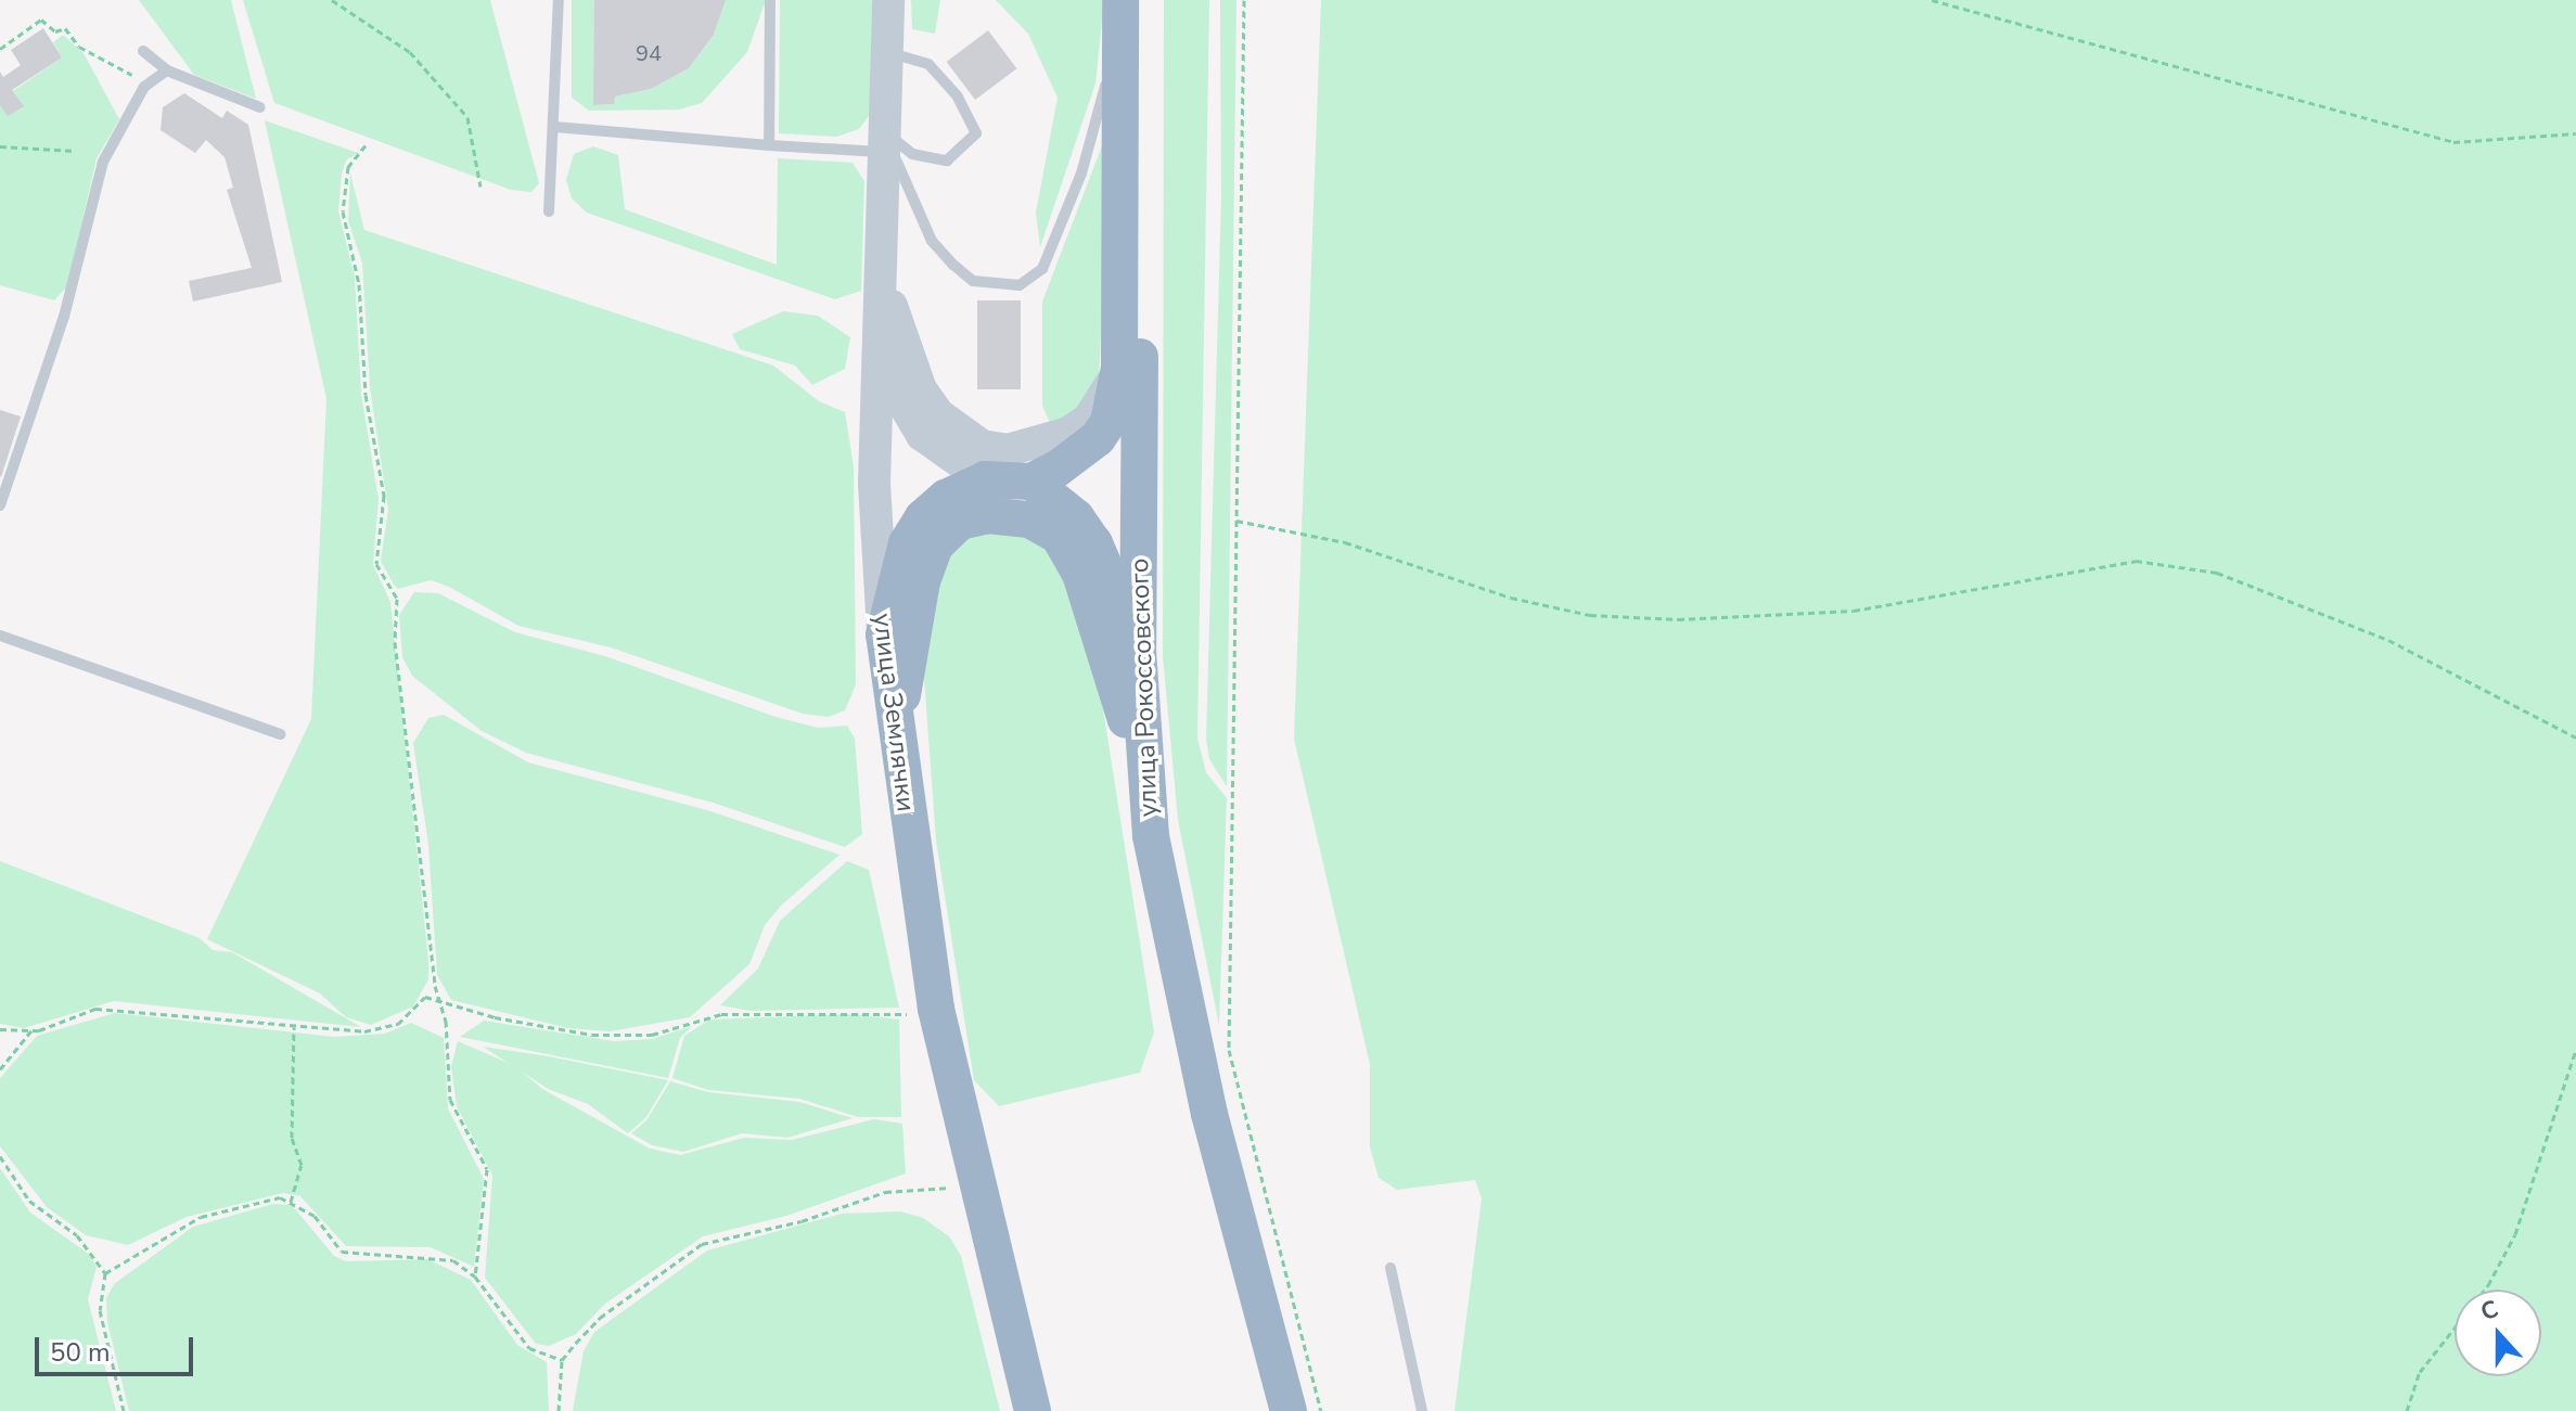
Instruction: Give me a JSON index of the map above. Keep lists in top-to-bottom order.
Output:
{
  "streets": {
    "highway": ["улица Рокоссовского", "улица Землячки"]
  },
  "house_numbers": ["94"],
  "scale_bar": "50 m",
  "north": "top"
}
